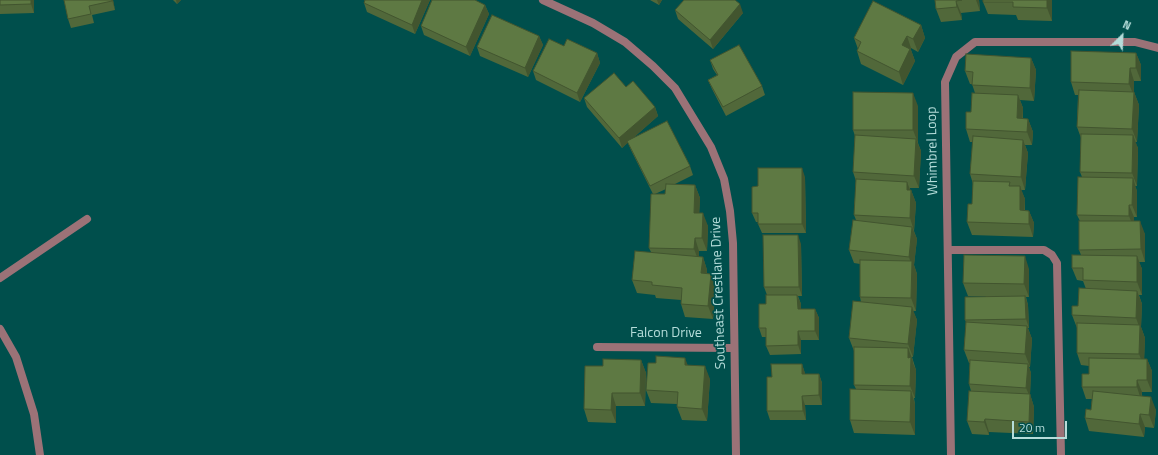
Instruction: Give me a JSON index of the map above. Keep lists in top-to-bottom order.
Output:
{
  "streets": {
    "street": ["Whimbrel Loop", "Southeast Crestlane Drive", "Falcon Drive"]
  },
  "crossings": [
    ["Southeast Crestlane Drive", "Falcon Drive"]
  ],
  "scale_bar": "20 m",
  "north": "top right"
}
